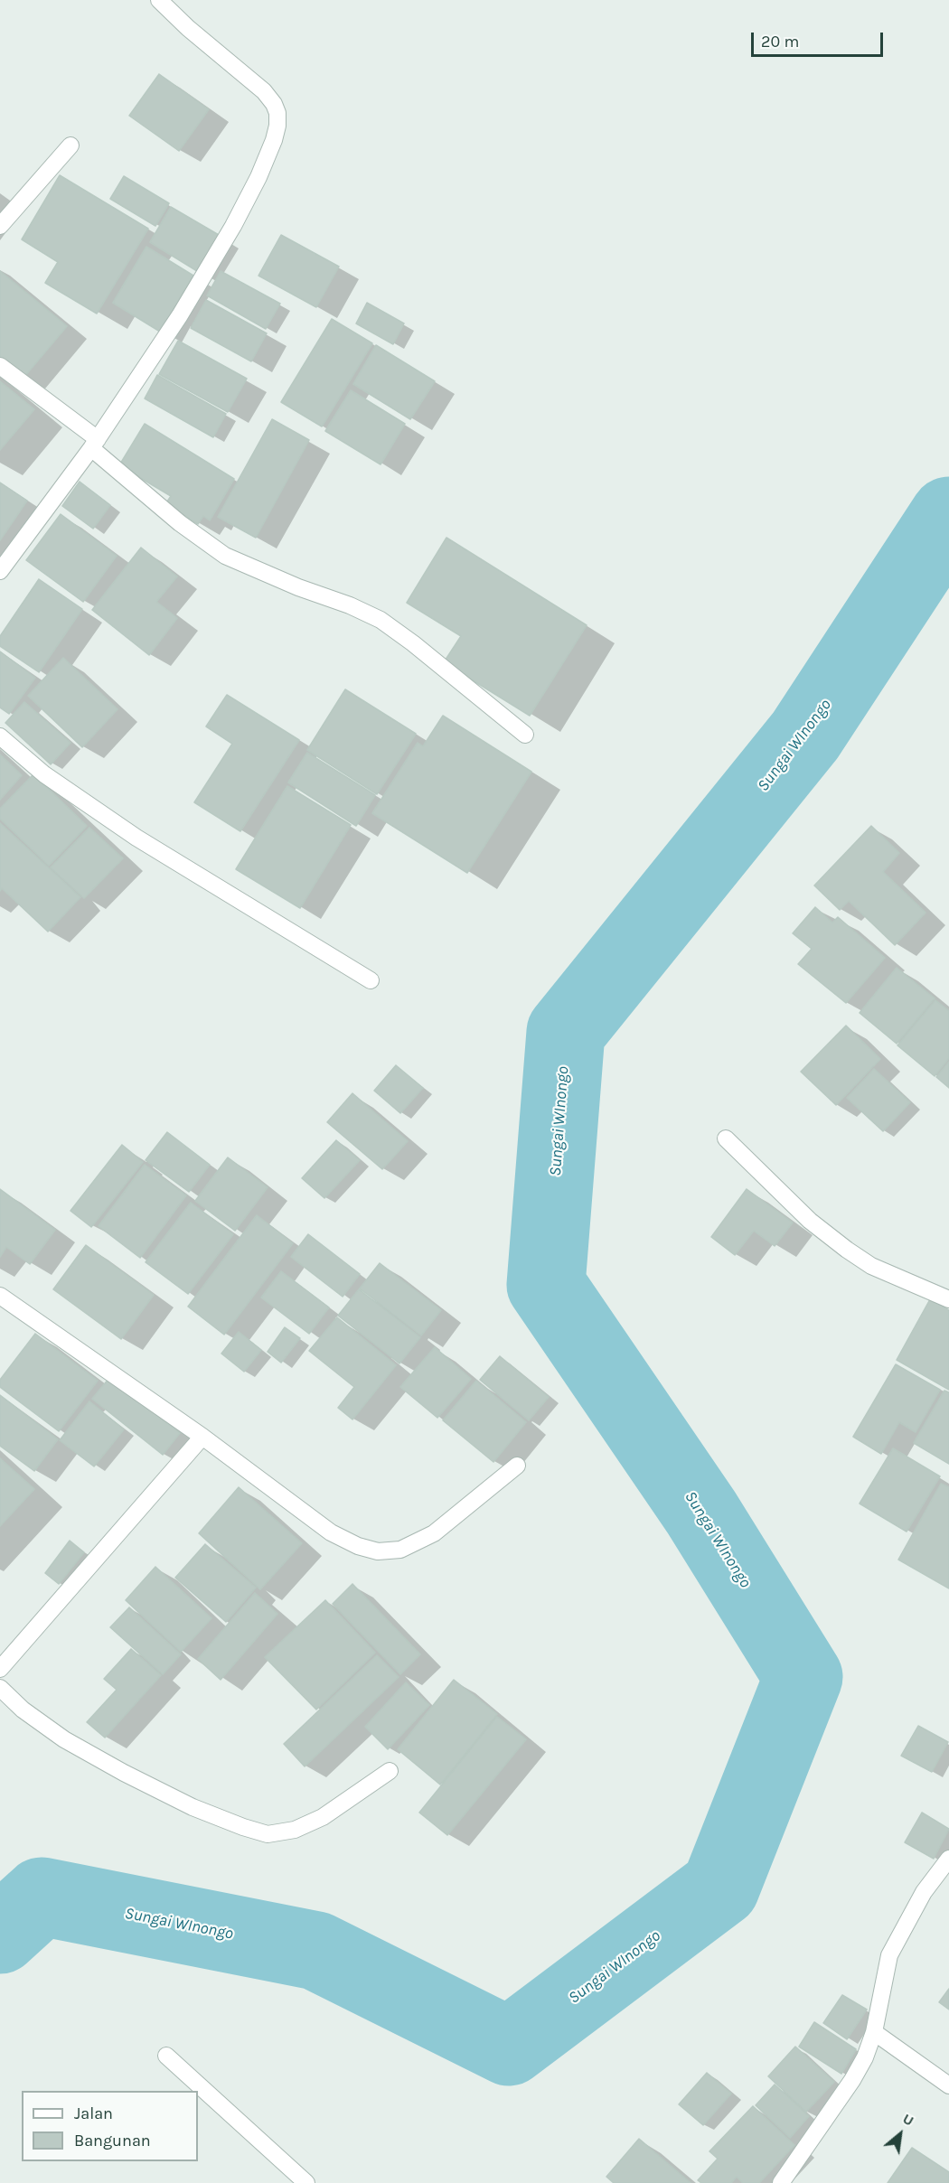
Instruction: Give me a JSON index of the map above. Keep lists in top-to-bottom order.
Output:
{
  "water": ["Sungai WInongo"],
  "legend": ["Jalan", "Bangunan"],
  "scale_bar": "20 m",
  "north": "top right"
}
